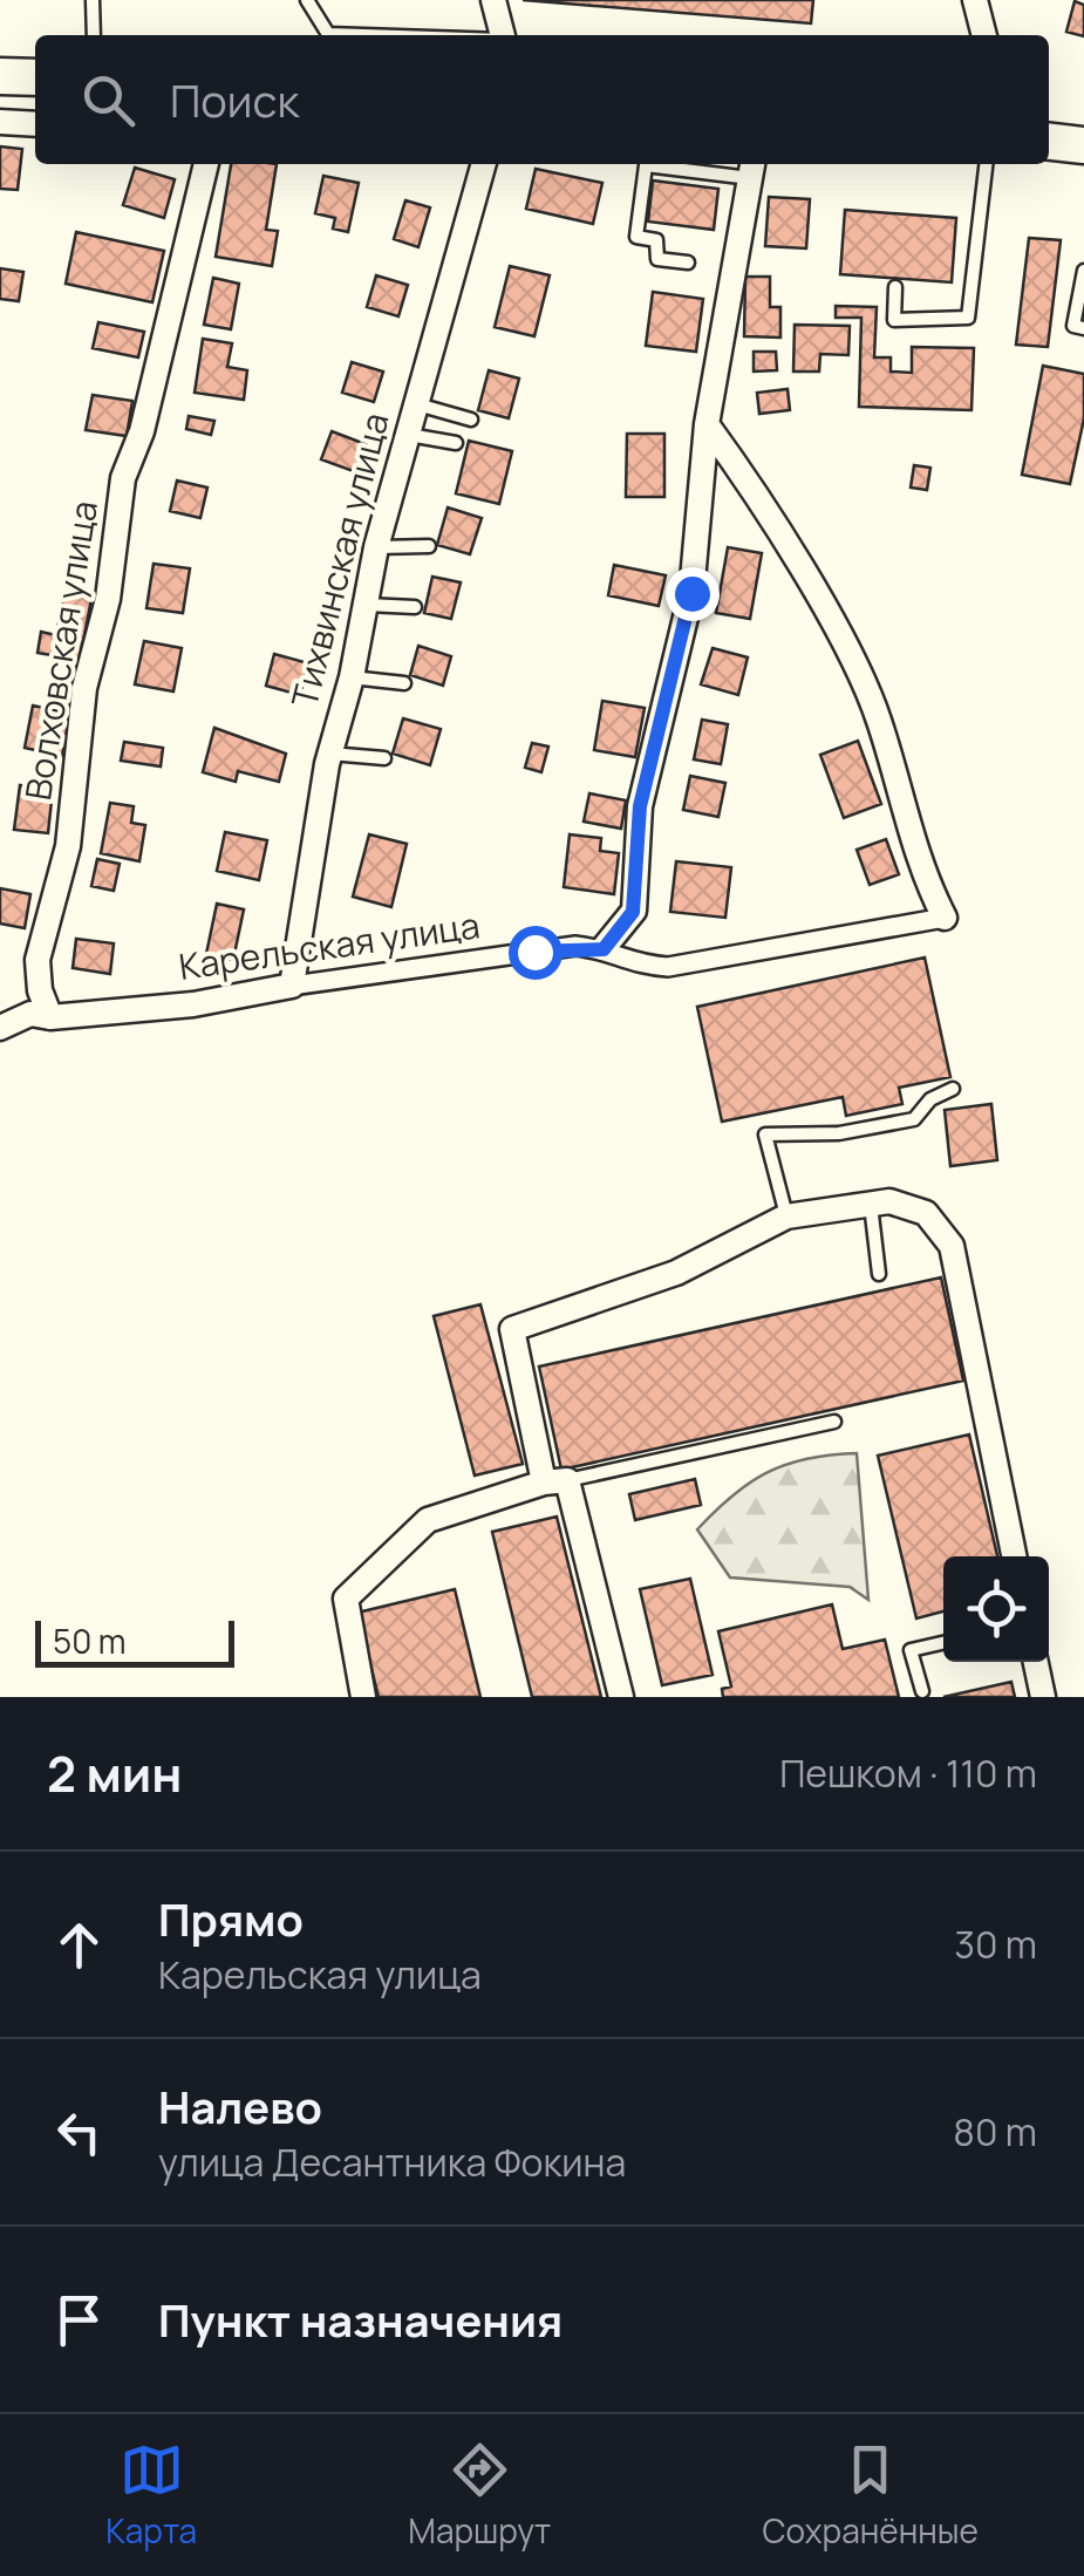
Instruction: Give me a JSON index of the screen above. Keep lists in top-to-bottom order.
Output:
{
  "streets": {
    "street": ["Тихвинская улица", "Волховская улица", "Карельская улица"]
  },
  "crossings": [
    ["Тихвинская улица", "Карельская улица"],
    ["Волховская улица", "Карельская улица"]
  ],
  "scale_bar": "50 m",
  "page": {
    "search": "Поиск",
    "scale": "50 m",
    "heading": ["2 мин", "Пешком · 110 m"],
    "list": [
      ["Прямо", "Карельская улица", "30 m"],
      ["Налево", "улица Десантника Фокина", "80 m"],
      "Пункт назначения"
    ],
    "nav": ["Карта", "Маршрут", "Сохранённые"]
  }
}
